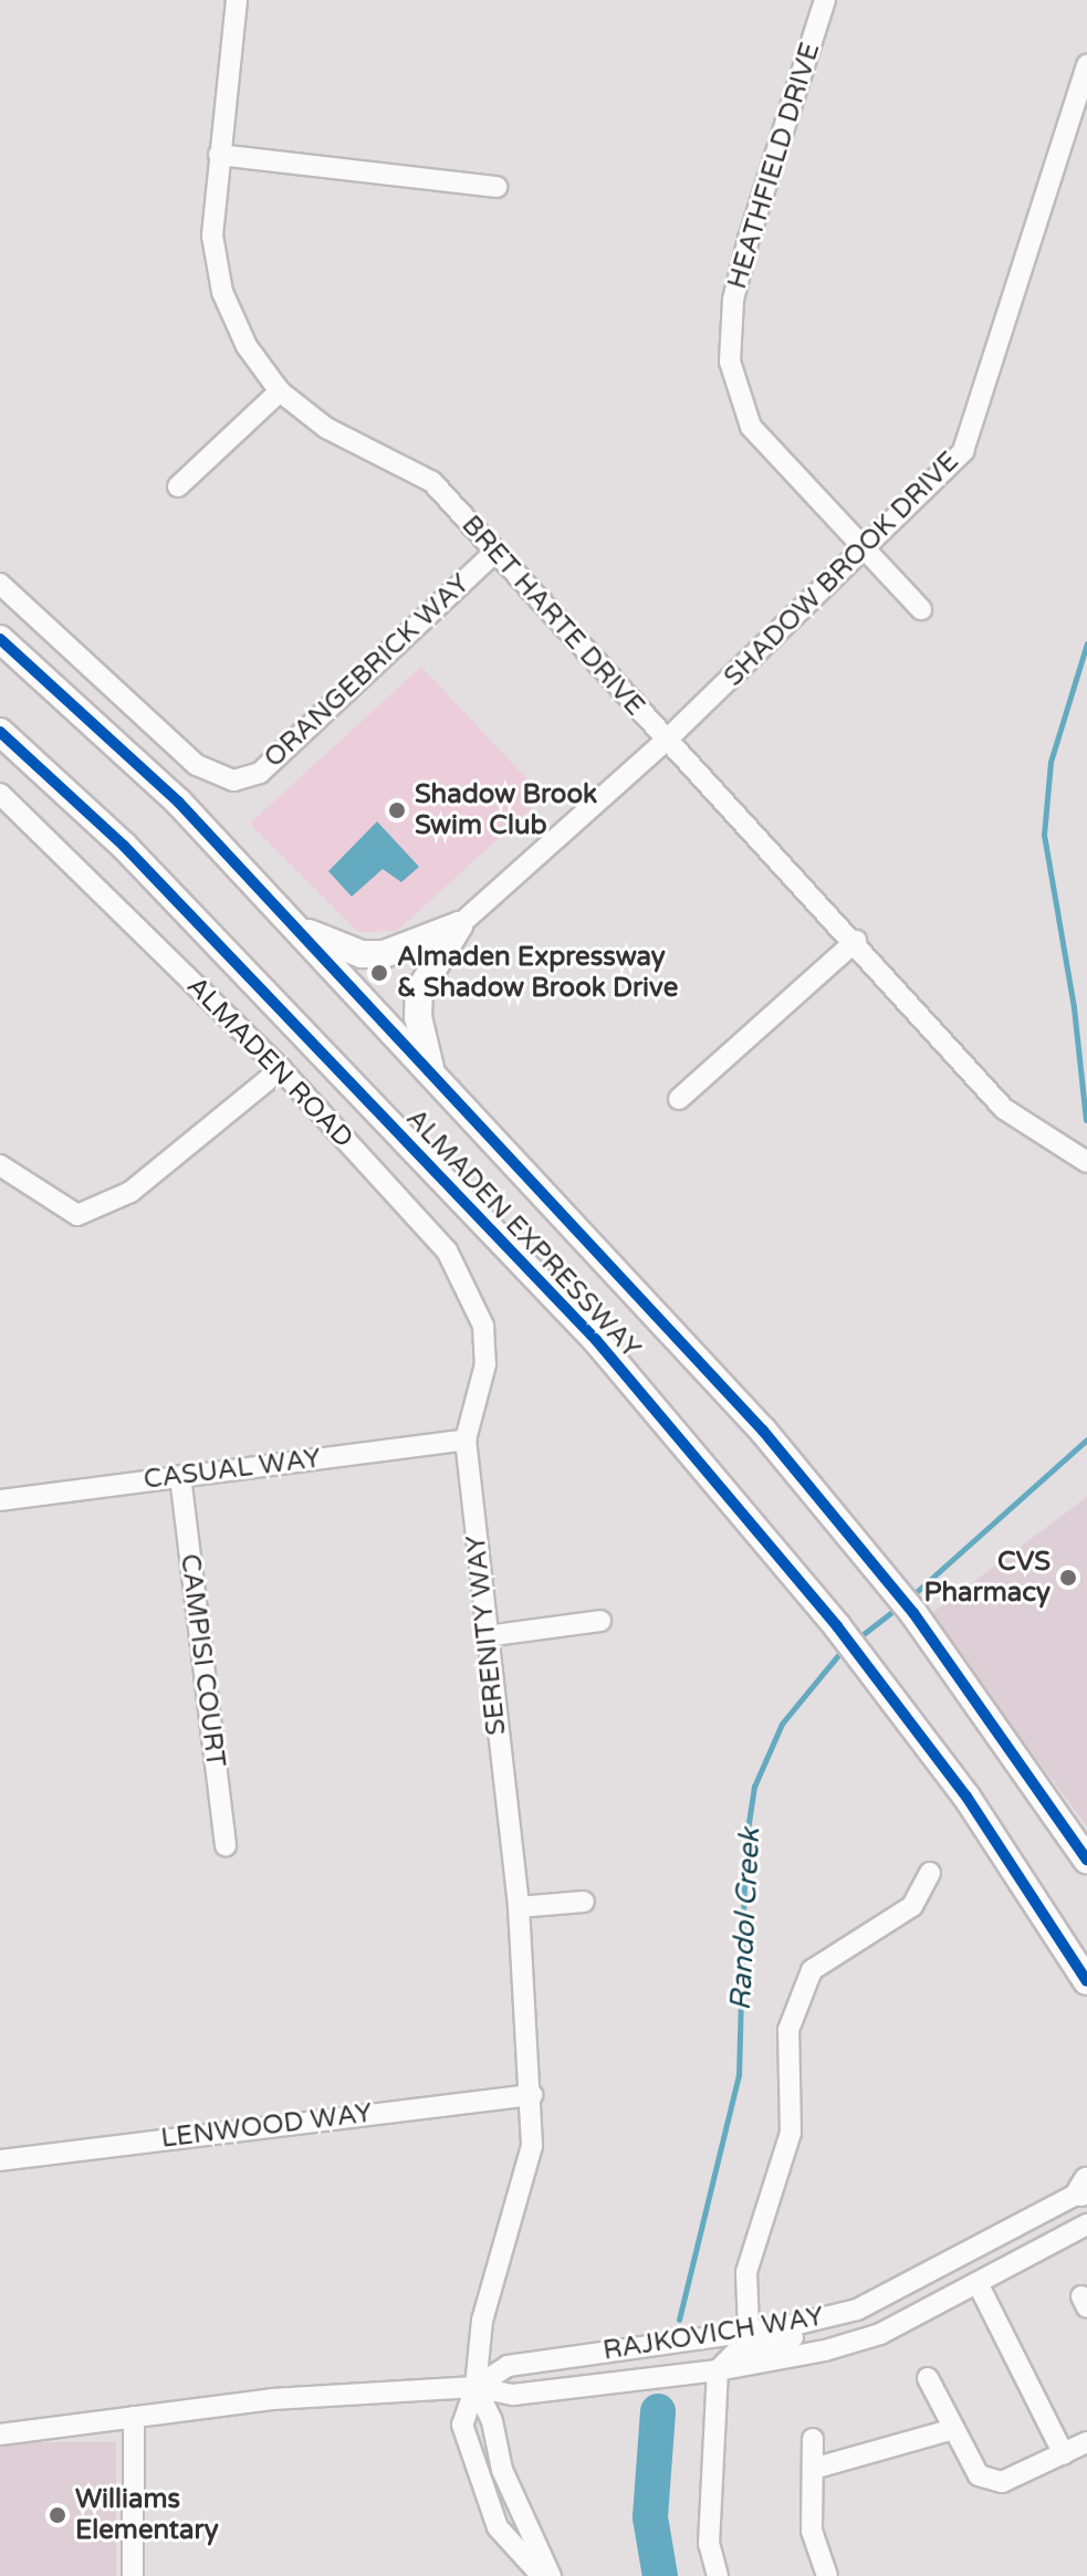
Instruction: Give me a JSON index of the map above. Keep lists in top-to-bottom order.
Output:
{
  "streets": {
    "main road": ["ALMADEN EXPRESSWAY"],
    "street": [
      "HEATHFIELD DRIVE",
      "SHADOW BROOK DRIVE",
      "BRET HARTE DRIVE",
      "ORANGEBRICK WAY",
      "ALMADEN ROAD",
      "CASUAL WAY",
      "SERENITY WAY",
      "CAMPISI COURT",
      "LENWOOD WAY",
      "RAJKOVICH WAY"
    ]
  },
  "crossings": [
    ["HEATHFIELD DRIVE", "SHADOW BROOK DRIVE"],
    ["SHADOW BROOK DRIVE", "BRET HARTE DRIVE"],
    ["BRET HARTE DRIVE", "ORANGEBRICK WAY"],
    ["ALMADEN ROAD", "SERENITY WAY"],
    ["CASUAL WAY", "SERENITY WAY"],
    ["CASUAL WAY", "CAMPISI COURT"],
    ["SERENITY WAY", "LENWOOD WAY"],
    ["SERENITY WAY", "RAJKOVICH WAY"]
  ],
  "water": ["Randol Creek"],
  "places": [
    "Shadow Brook Swim Club",
    "Almaden Expressway & Shadow Brook Drive",
    "CVS Pharmacy",
    "Williams Elementary"
  ]
}
